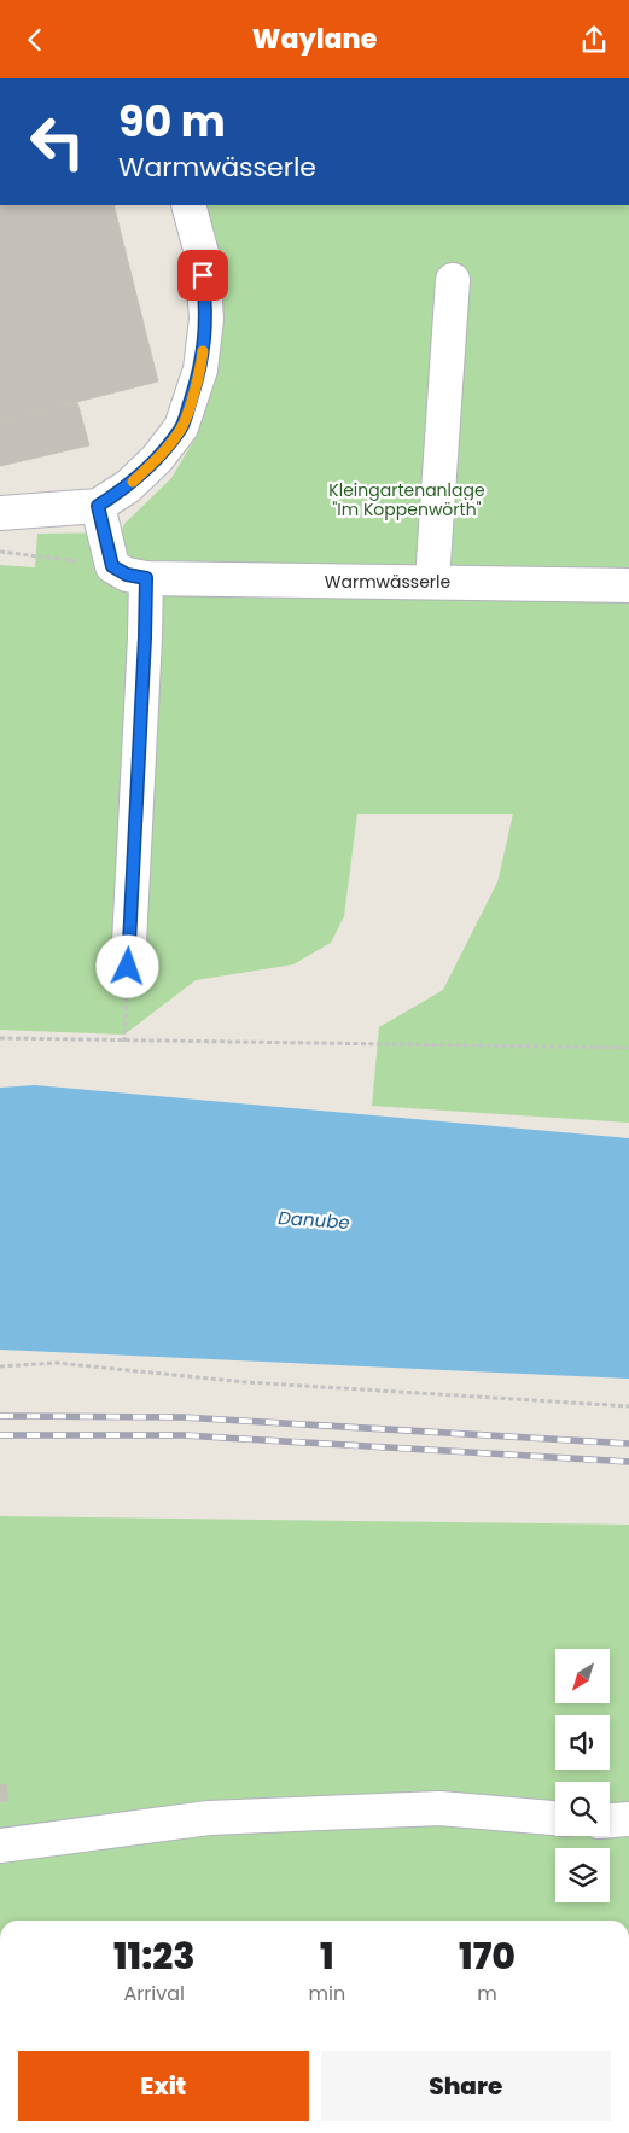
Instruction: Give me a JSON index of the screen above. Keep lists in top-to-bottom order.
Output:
{
  "streets": {
    "lane": ["Warmwässerle"]
  },
  "water": ["Danube"],
  "parks": ["Kleingartenanlage \"Im Koppenwörth\""],
  "north": "bottom left",
  "page": {
    "header": "Waylane",
    "turn": ["90 m", "Warmwässerle"],
    "eta": [
      "11:23",
      "Arrival",
      "1",
      "min",
      "170",
      "m"
    ],
    "buttons": ["Exit", "Share"]
  }
}
